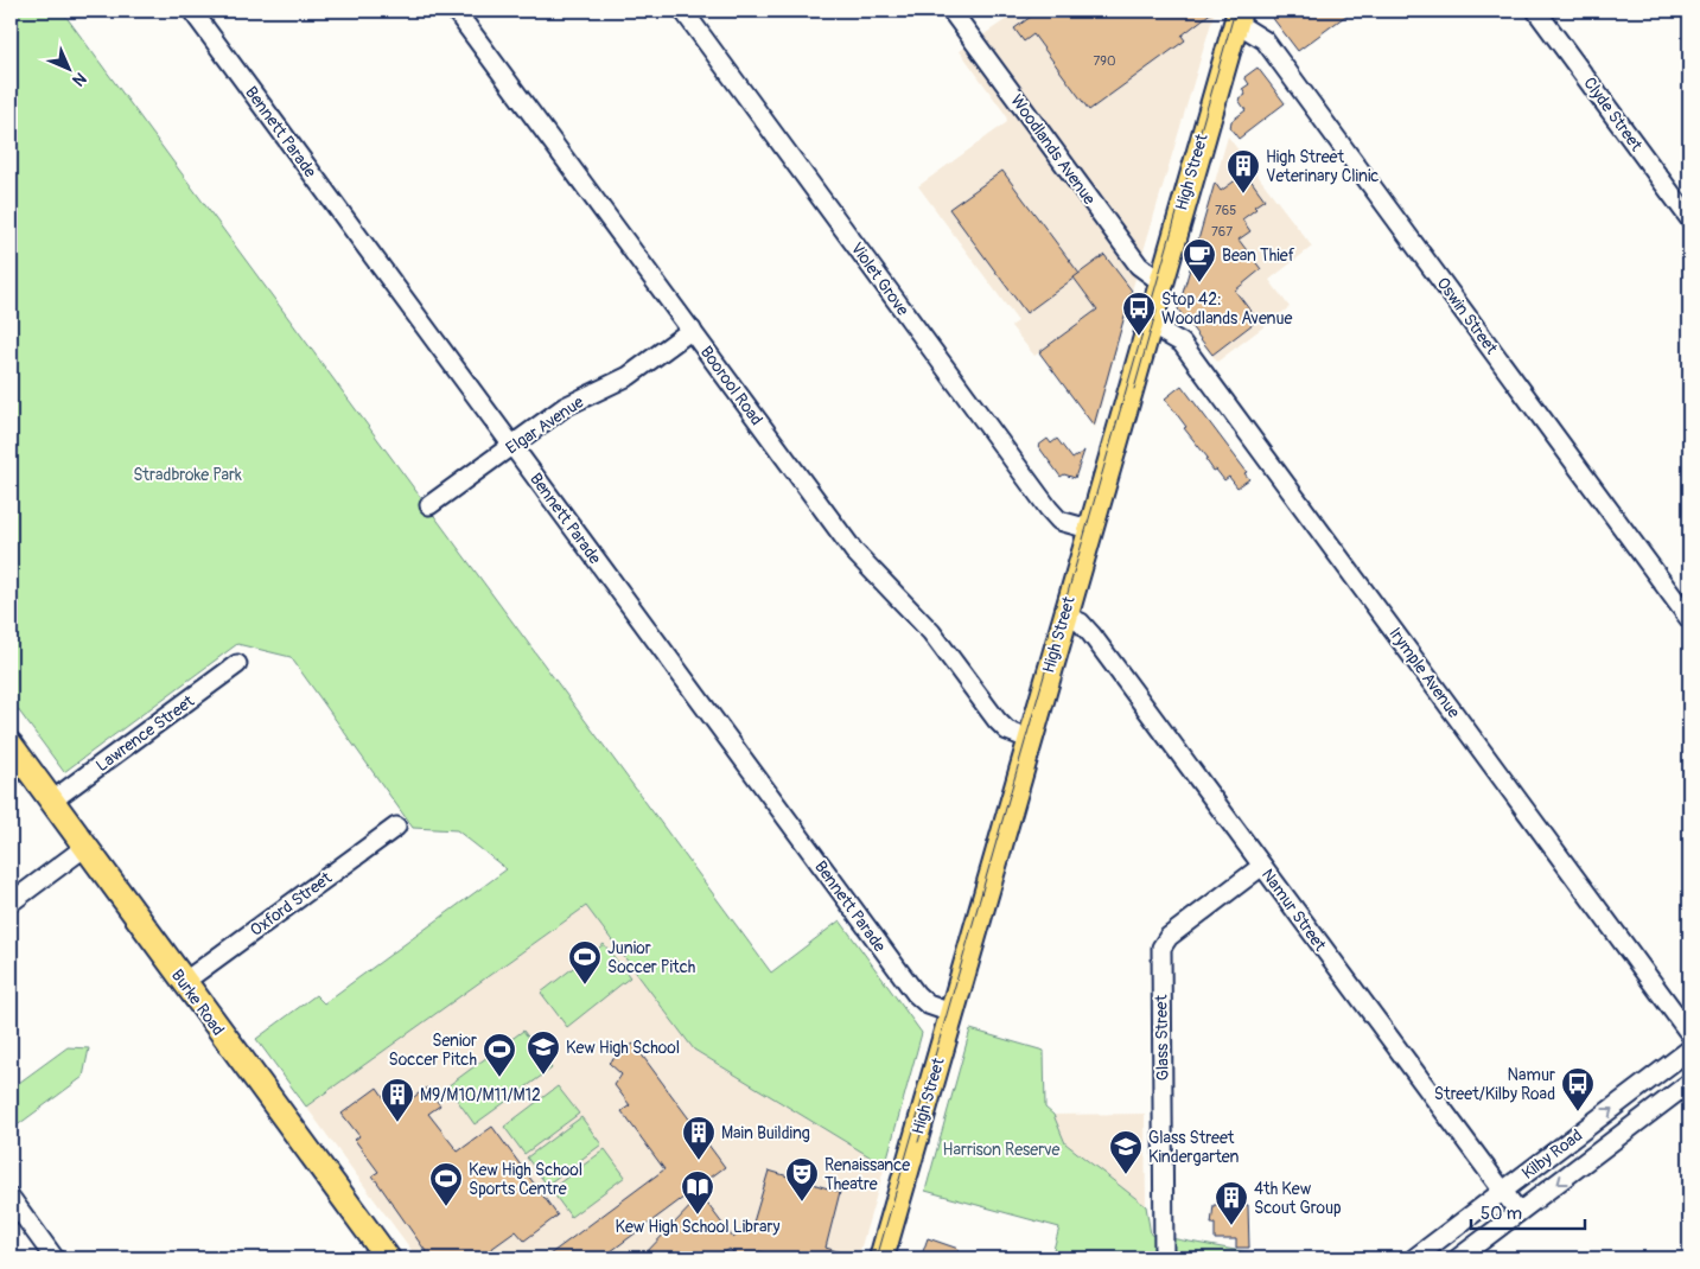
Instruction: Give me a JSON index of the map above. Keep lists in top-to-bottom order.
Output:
{
  "streets": {
    "main road": ["High Street", "Burke Road"],
    "street": [
      "Clyde Street",
      "Bennett Parade",
      "Woodlands Avenue",
      "Violet Grove",
      "Oswin Street",
      "Boorool Road",
      "Elgar Avenue",
      "Irymple Avenue",
      "Lawrence Street",
      "Oxford Street",
      "Namur Street",
      "Glass Street",
      "Kilby Road"
    ]
  },
  "crossings": [
    ["Bennett Parade", "High Street"],
    ["Bennett Parade", "Elgar Avenue"],
    ["Woodlands Avenue", "High Street"],
    ["High Street", "Violet Grove"],
    ["High Street", "Oswin Street"],
    ["High Street", "Boorool Road"],
    ["High Street", "Irymple Avenue"],
    ["High Street", "Namur Street"],
    ["Boorool Road", "Elgar Avenue"],
    ["Lawrence Street", "Burke Road"],
    ["Oxford Street", "Burke Road"],
    ["Namur Street", "Glass Street"],
    ["Namur Street", "Kilby Road"]
  ],
  "parks": ["Stradbroke Park", "Harrison Reserve"],
  "places": {
    "building": [
      "High Street Veterinary Clinic",
      "M9/M10/M11/M12",
      "Main Building",
      "4th Kew Scout Group"
    ],
    "cafe": ["Bean Thief"],
    "bus stop": ["Stop 42: Woodlands Avenue", "Namur Street/Kilby Road"],
    "sports": ["Junior Soccer Pitch", "Senior Soccer Pitch", "Kew High School Sports Centre"],
    "school or university": ["Kew High School", "Glass Street Kindergarten"],
    "theatre": ["Renaissance Theatre"],
    "library": ["Kew High School Library"]
  },
  "house_numbers": ["790", "765", "767"],
  "scale_bar": "50 m",
  "north": "bottom right"
}
